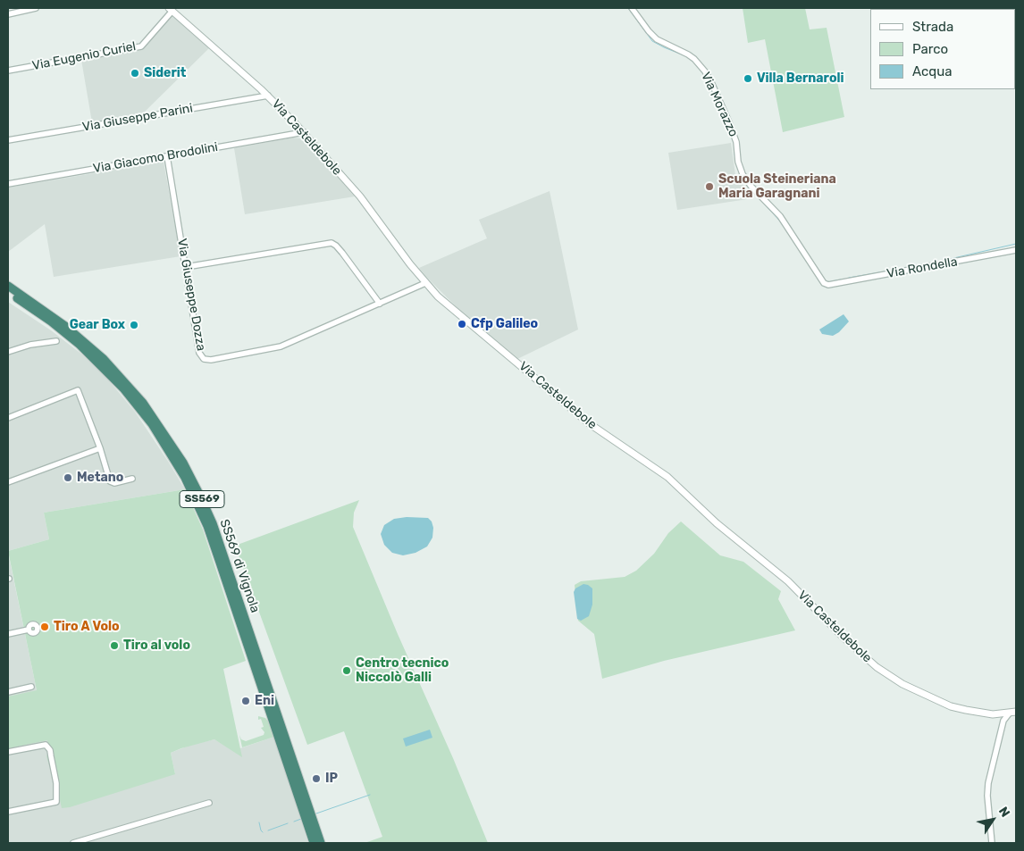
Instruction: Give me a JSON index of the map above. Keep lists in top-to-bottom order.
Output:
{
  "streets": {
    "highway": ["SS569", "SS569 di Vignola"],
    "street": [
      "Via Eugenio Curiel",
      "Via Morazzo",
      "Via Giuseppe Parini",
      "Via Casteldebole",
      "Via Giacomo Brodolini",
      "Via Rondella",
      "Via Giuseppe Dozza"
    ]
  },
  "crossings": [
    ["Via Eugenio Curiel", "Via Casteldebole"],
    ["Via Morazzo", "Via Rondella"],
    ["Via Giuseppe Parini", "Via Casteldebole"],
    ["Via Casteldebole", "Via Giacomo Brodolini"],
    ["Via Casteldebole", "Via Giuseppe Dozza"],
    ["Via Giacomo Brodolini", "Via Giuseppe Dozza"]
  ],
  "places": [
    "Siderit",
    "Villa Bernaroli",
    "Scuola Steineriana Maria Garagnani",
    "Cfp Galileo",
    "Gear Box",
    "Metano",
    "Tiro A Volo",
    "Tiro al volo",
    "Centro tecnico Niccolò Galli",
    "Eni",
    "IP"
  ],
  "legend": ["Strada", "Parco", "Acqua"],
  "north": "top right"
}
